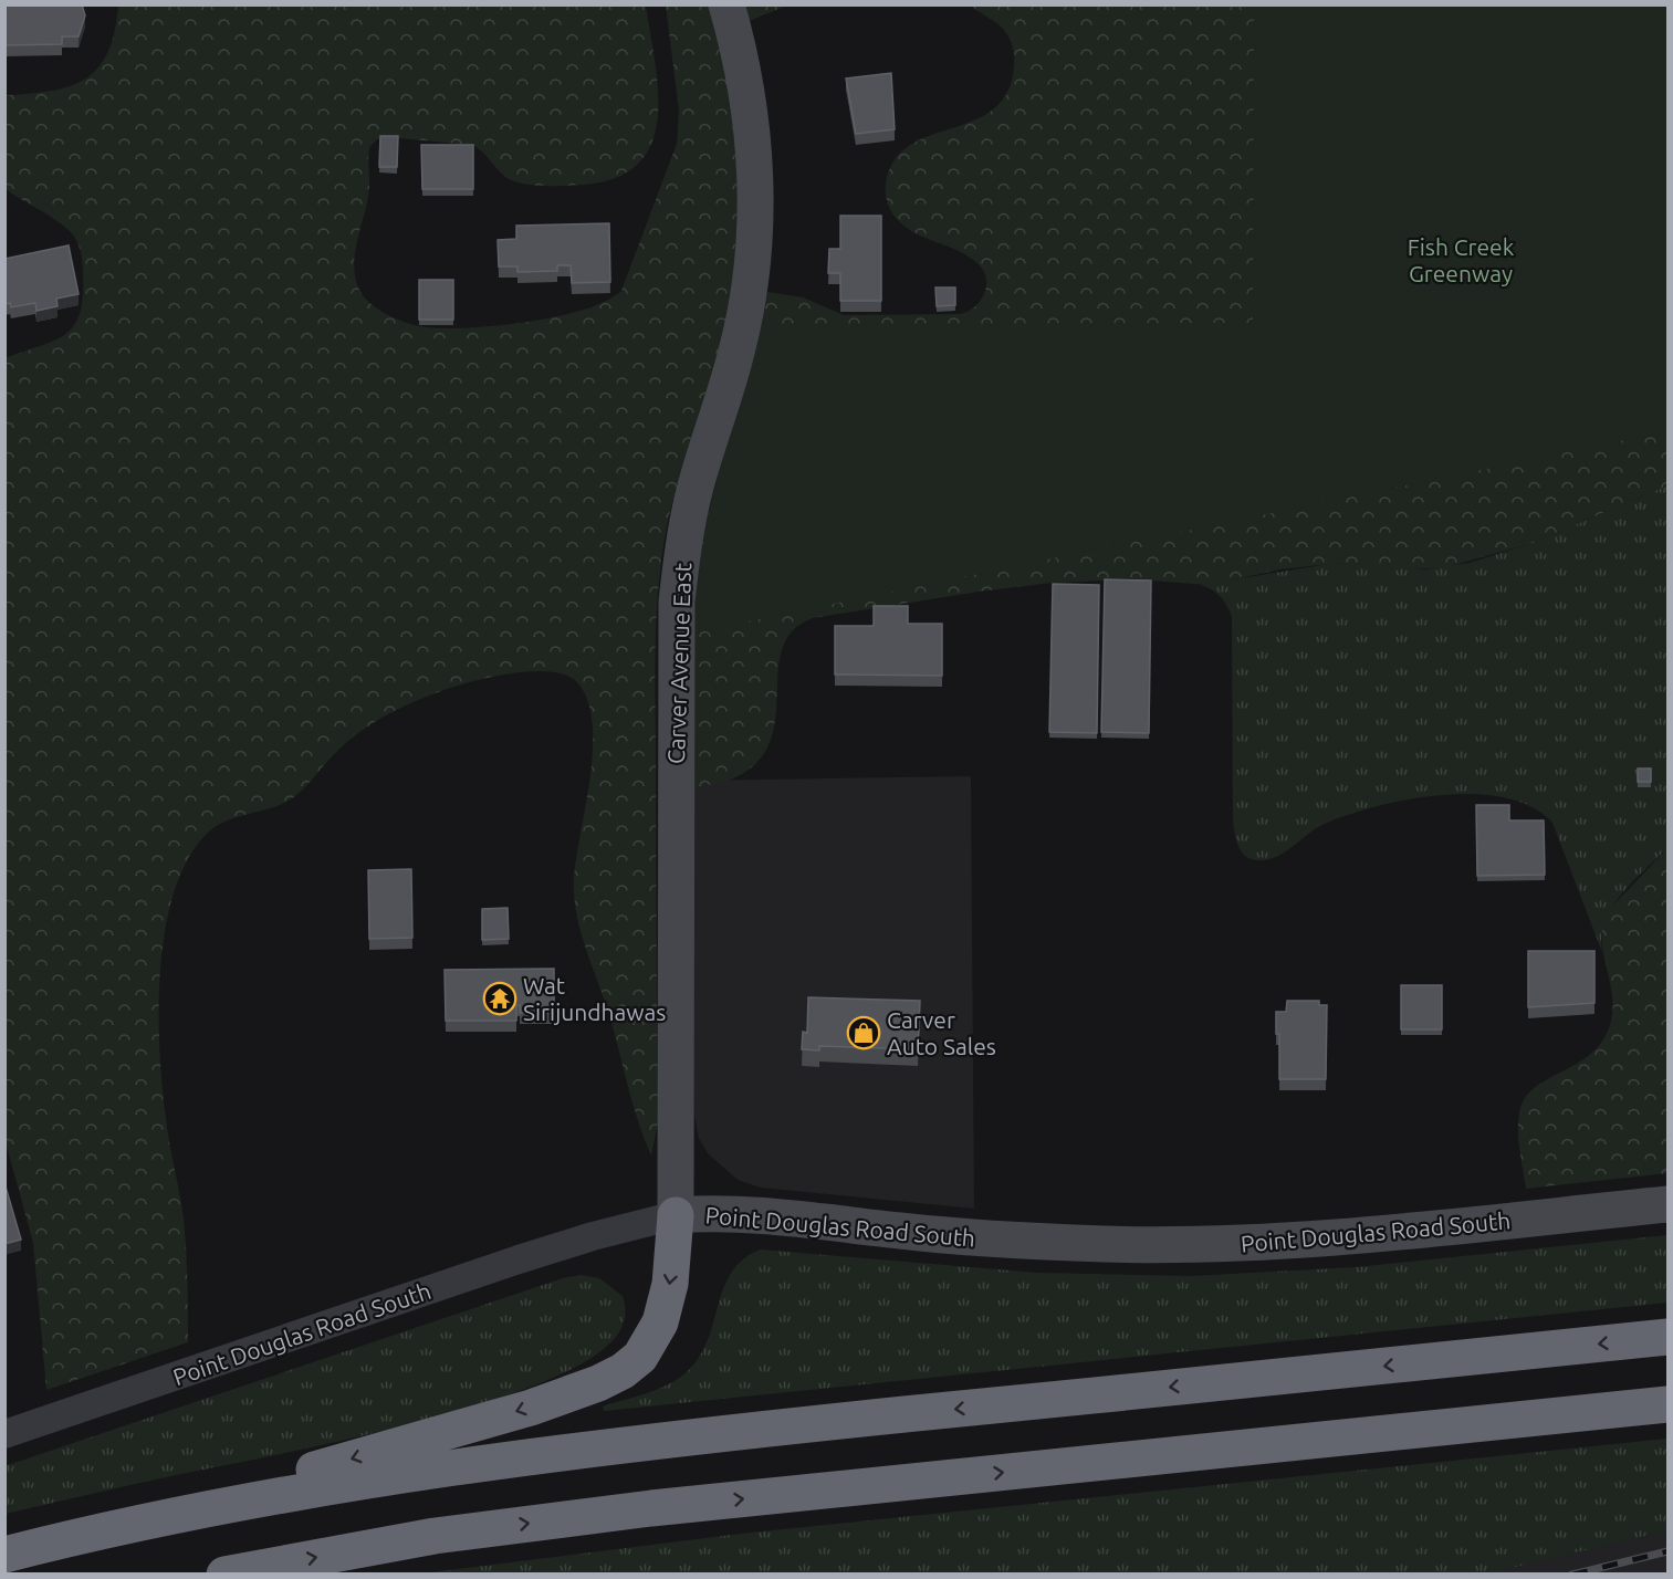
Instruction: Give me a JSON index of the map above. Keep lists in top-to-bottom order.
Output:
{
  "streets": {
    "street": ["Carver Avenue East", "Point Douglas Road South"]
  },
  "crossings": [
    ["Carver Avenue East", "Point Douglas Road South"]
  ],
  "parks": ["Fish Creek Greenway"],
  "places": {
    "temple": ["Wat Sirijundhawas"],
    "shop": ["Carver Auto Sales"]
  }
}
